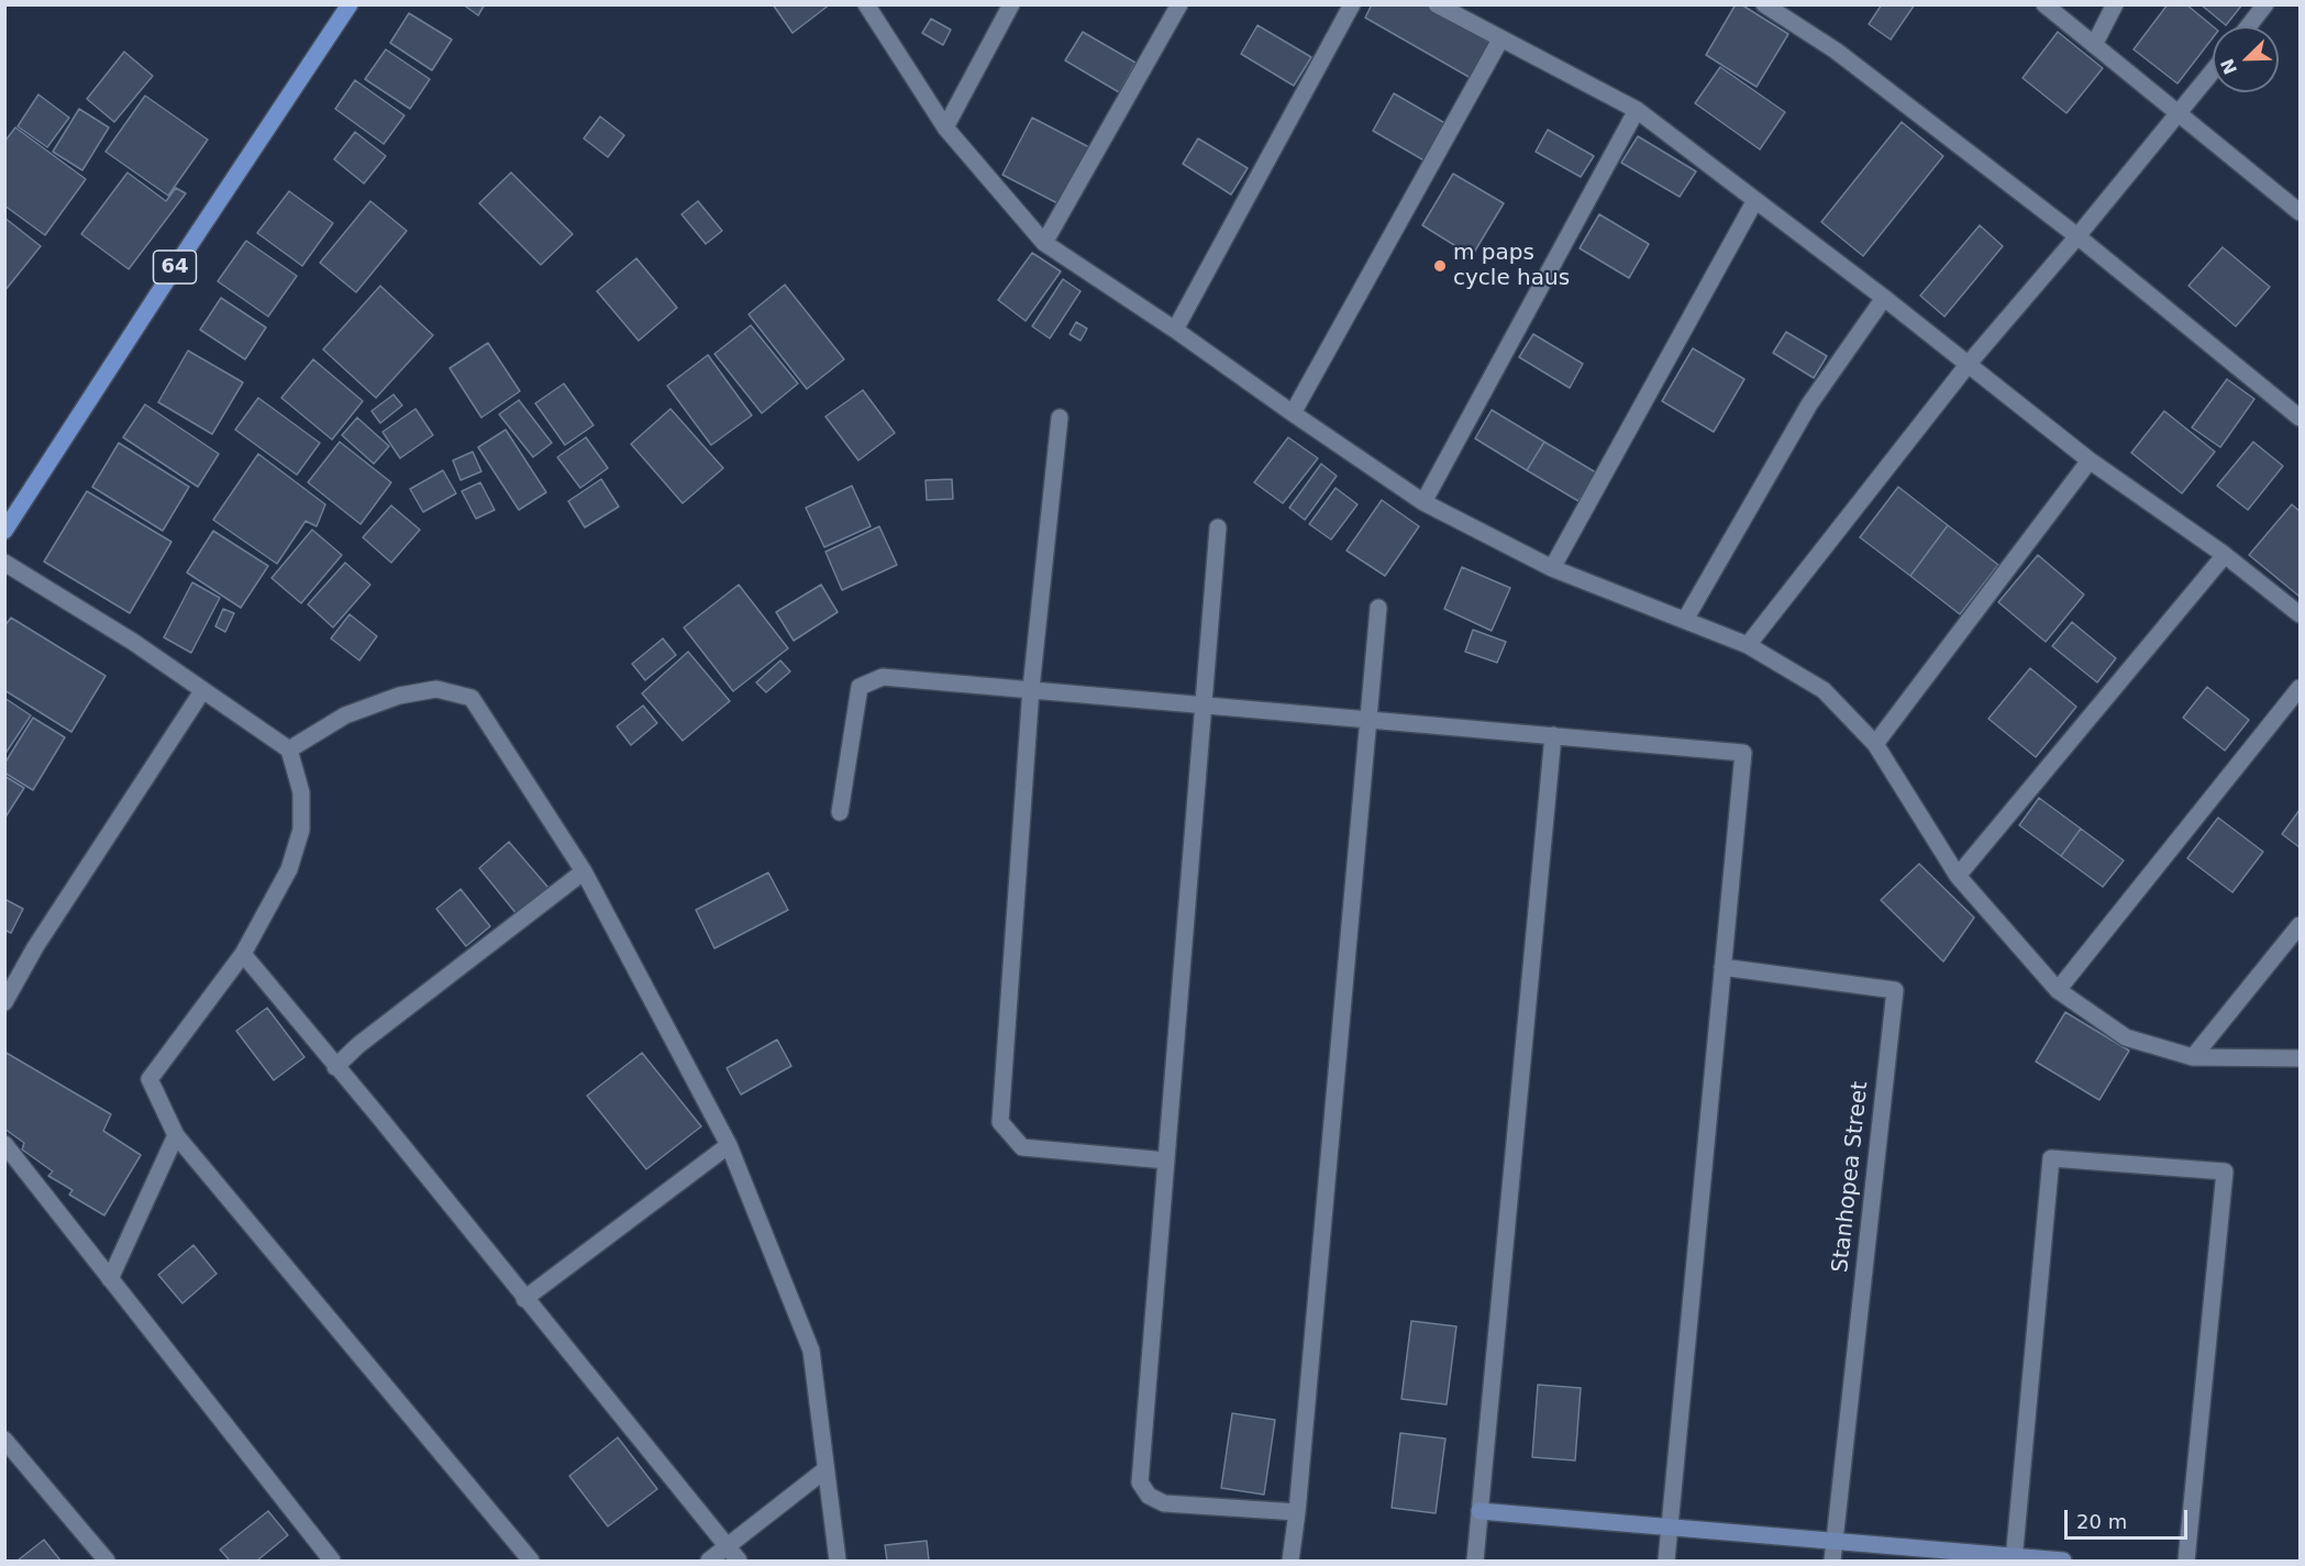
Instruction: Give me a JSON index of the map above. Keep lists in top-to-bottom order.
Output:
{
  "streets": {
    "main road": ["64"],
    "street": ["Stanhopea Street"]
  },
  "places": ["m paps cycle haus"],
  "scale_bar": "20 m",
  "north": "bottom left"
}
